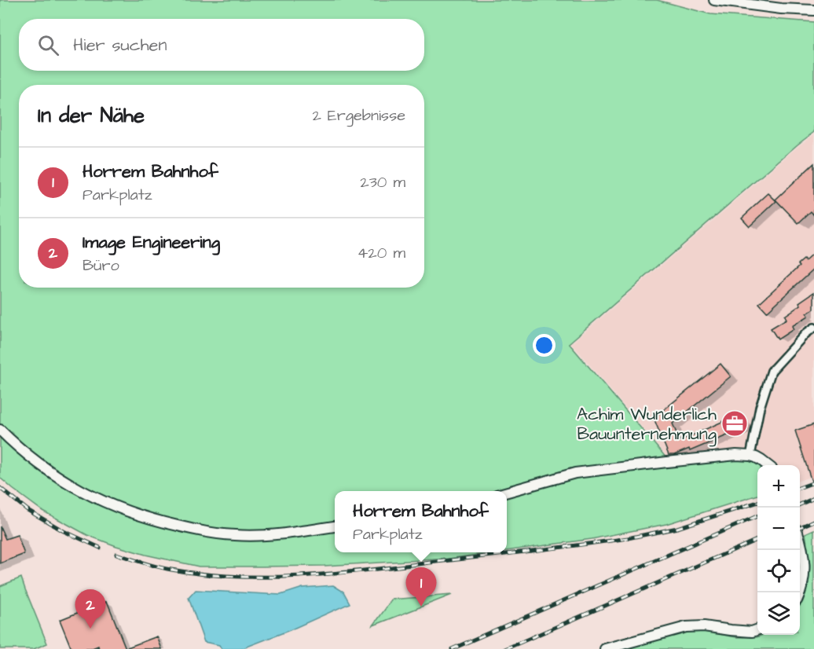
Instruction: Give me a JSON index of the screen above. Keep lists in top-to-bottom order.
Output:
{
  "places": {
    "office": ["Achim Wunderlich Bauunternehmung"]
  },
  "page": {
    "search": "Hier suchen",
    "heading": ["In der Nähe", "2 Ergebnisse"],
    "list": [
      {
        "mark": "1",
        "name": "Horrem Bahnhof",
        "note": "Parkplatz",
        "value": "230 m"
      },
      {
        "mark": "2",
        "name": "Image Engineering",
        "note": "Büro",
        "value": "420 m"
      }
    ],
    "map_buttons": ["+", "−"],
    "popup": ["Horrem Bahnhof", "Parkplatz"],
    "pins": ["1", "2"]
  }
}
